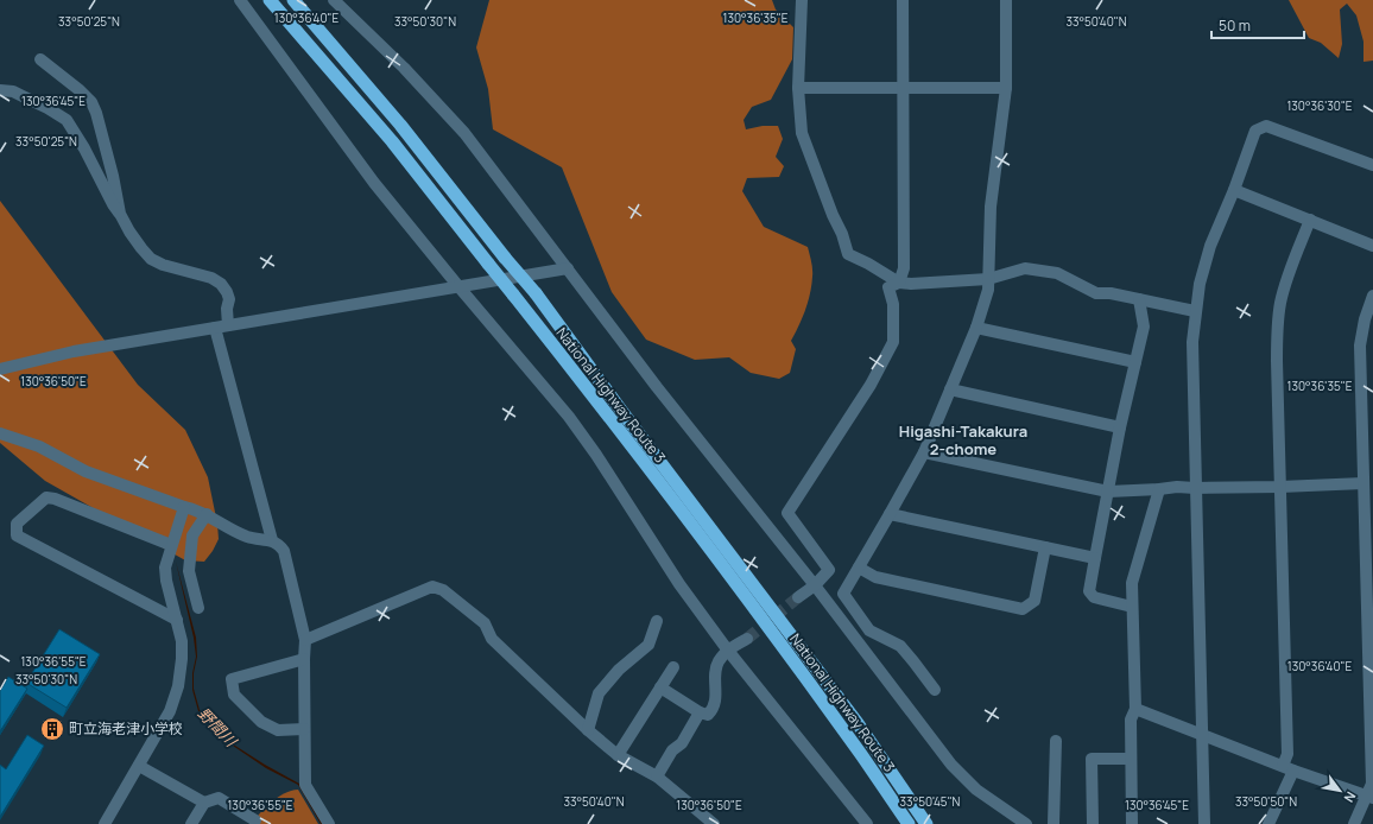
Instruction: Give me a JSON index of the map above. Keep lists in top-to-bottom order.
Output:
{
  "streets": {
    "highway": ["National Highway Route 3"]
  },
  "districts": ["Higashi-Takakura 2-chome"],
  "water": ["野間川"],
  "places": {
    "building": ["町立海老津小学校"]
  },
  "scale_bar": "50 m",
  "north": "bottom right",
  "coordinates": [
    "130°36'40\"E",
    "130°36'35\"E",
    "33°50'25\"N",
    "33°50'30\"N",
    "33°50'40\"N",
    "130°36'45\"E",
    "130°36'30\"E",
    "130°36'50\"E",
    "130°36'55\"E",
    "33°50'45\"N",
    "33°50'50\"N"
  ]
}
